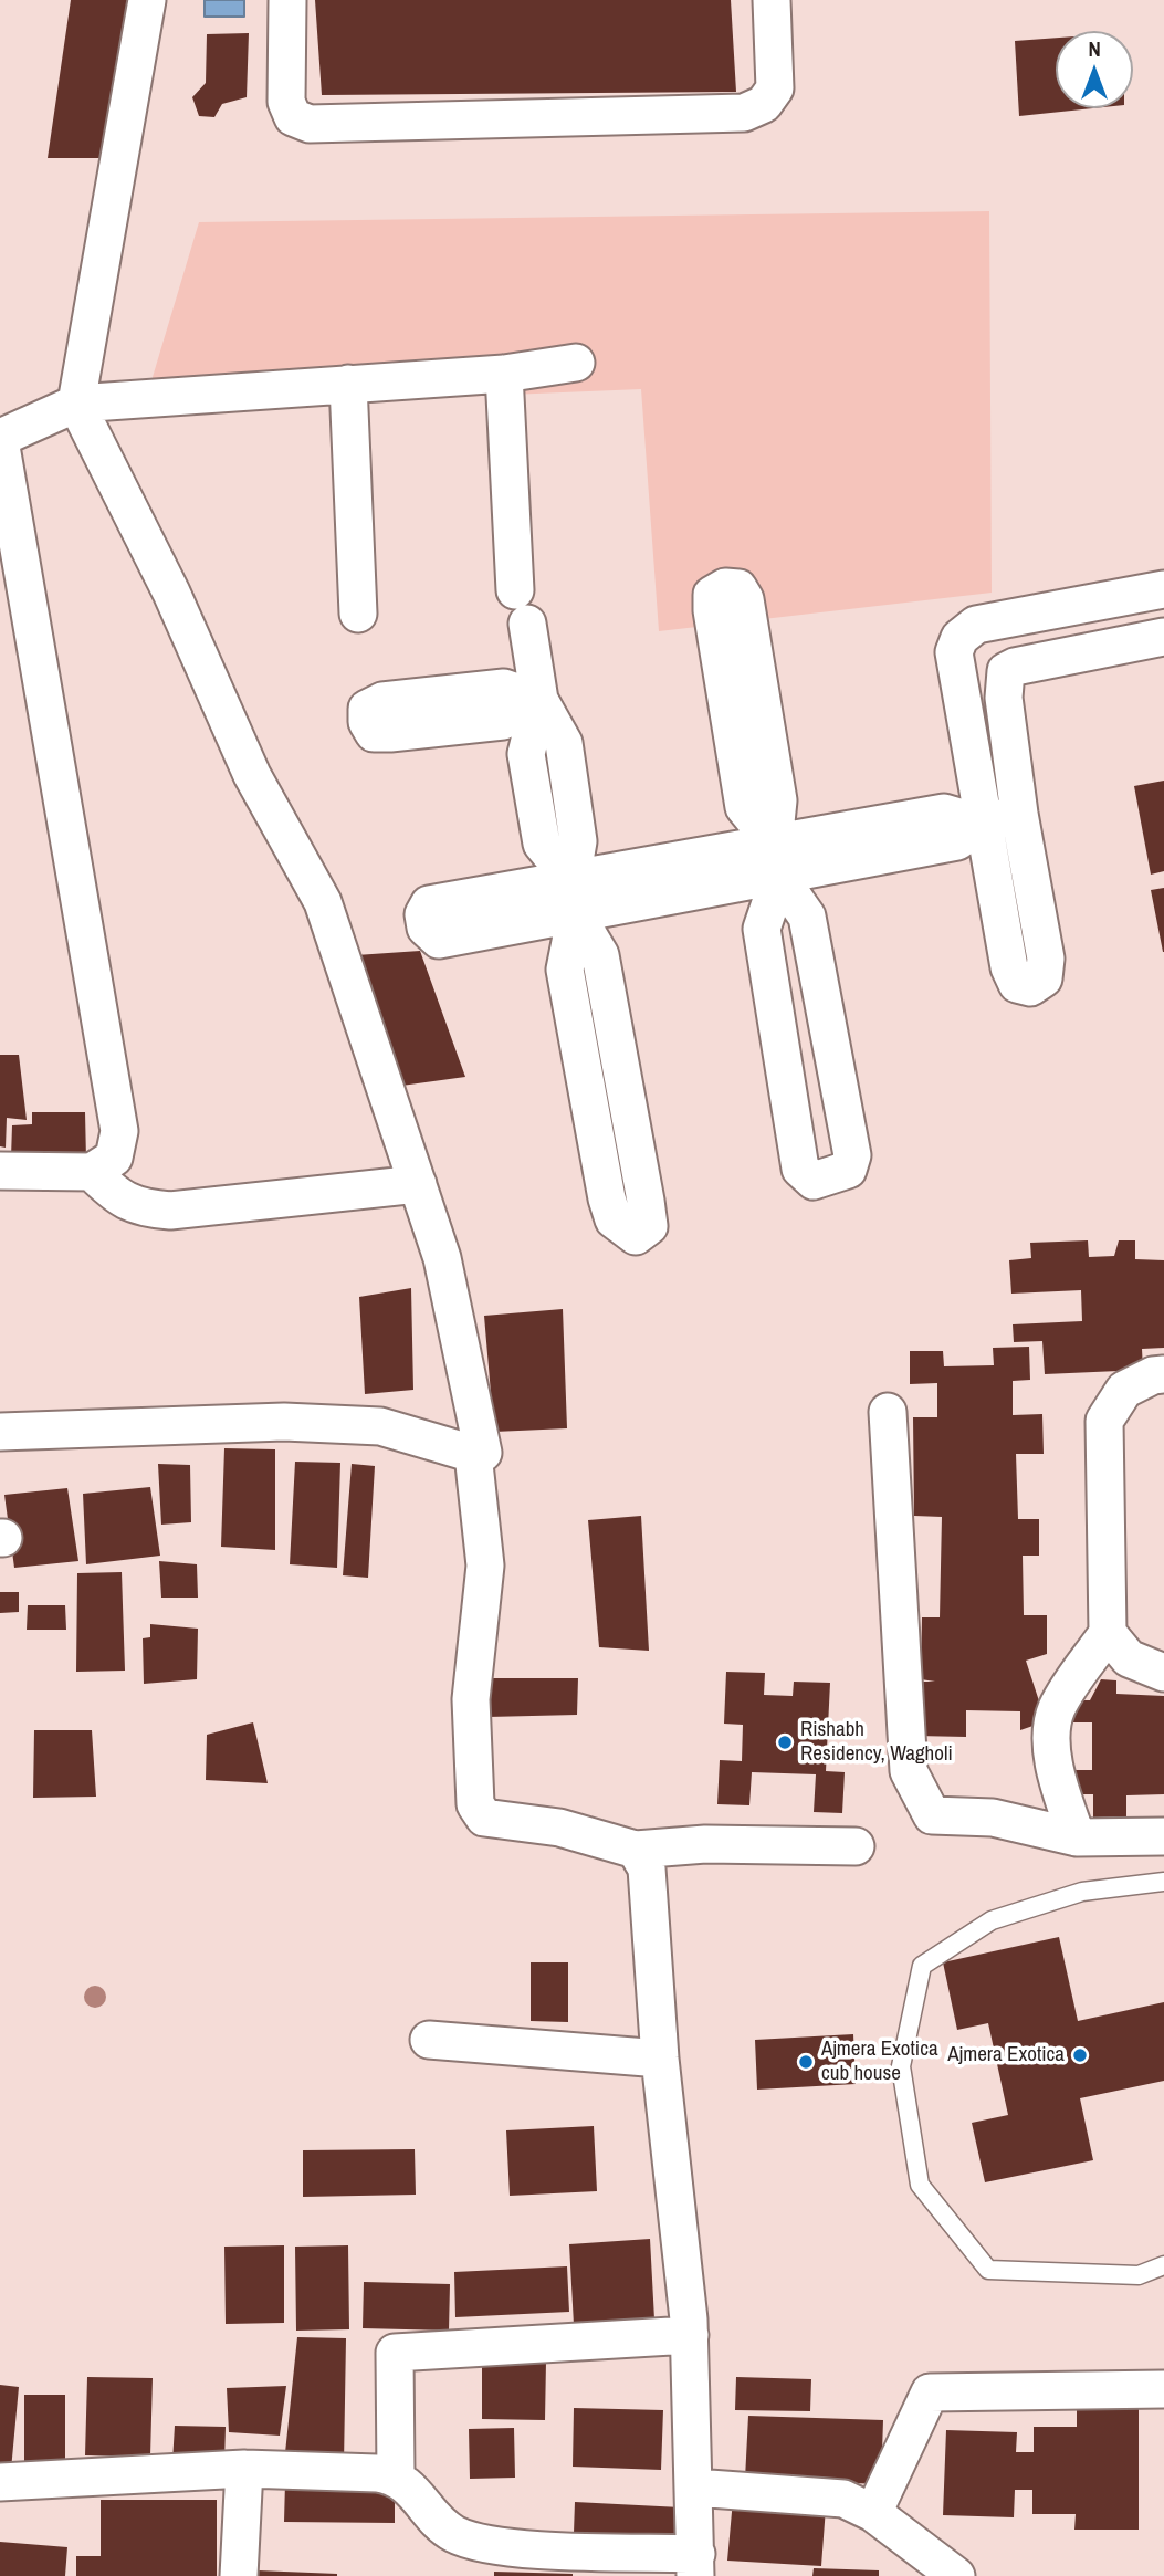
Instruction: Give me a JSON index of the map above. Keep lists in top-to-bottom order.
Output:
{
  "places": ["Rishabh Residency, Wagholi", "Ajmera Exotica", "Ajmera Exotica cub house"],
  "north": "top"
}
